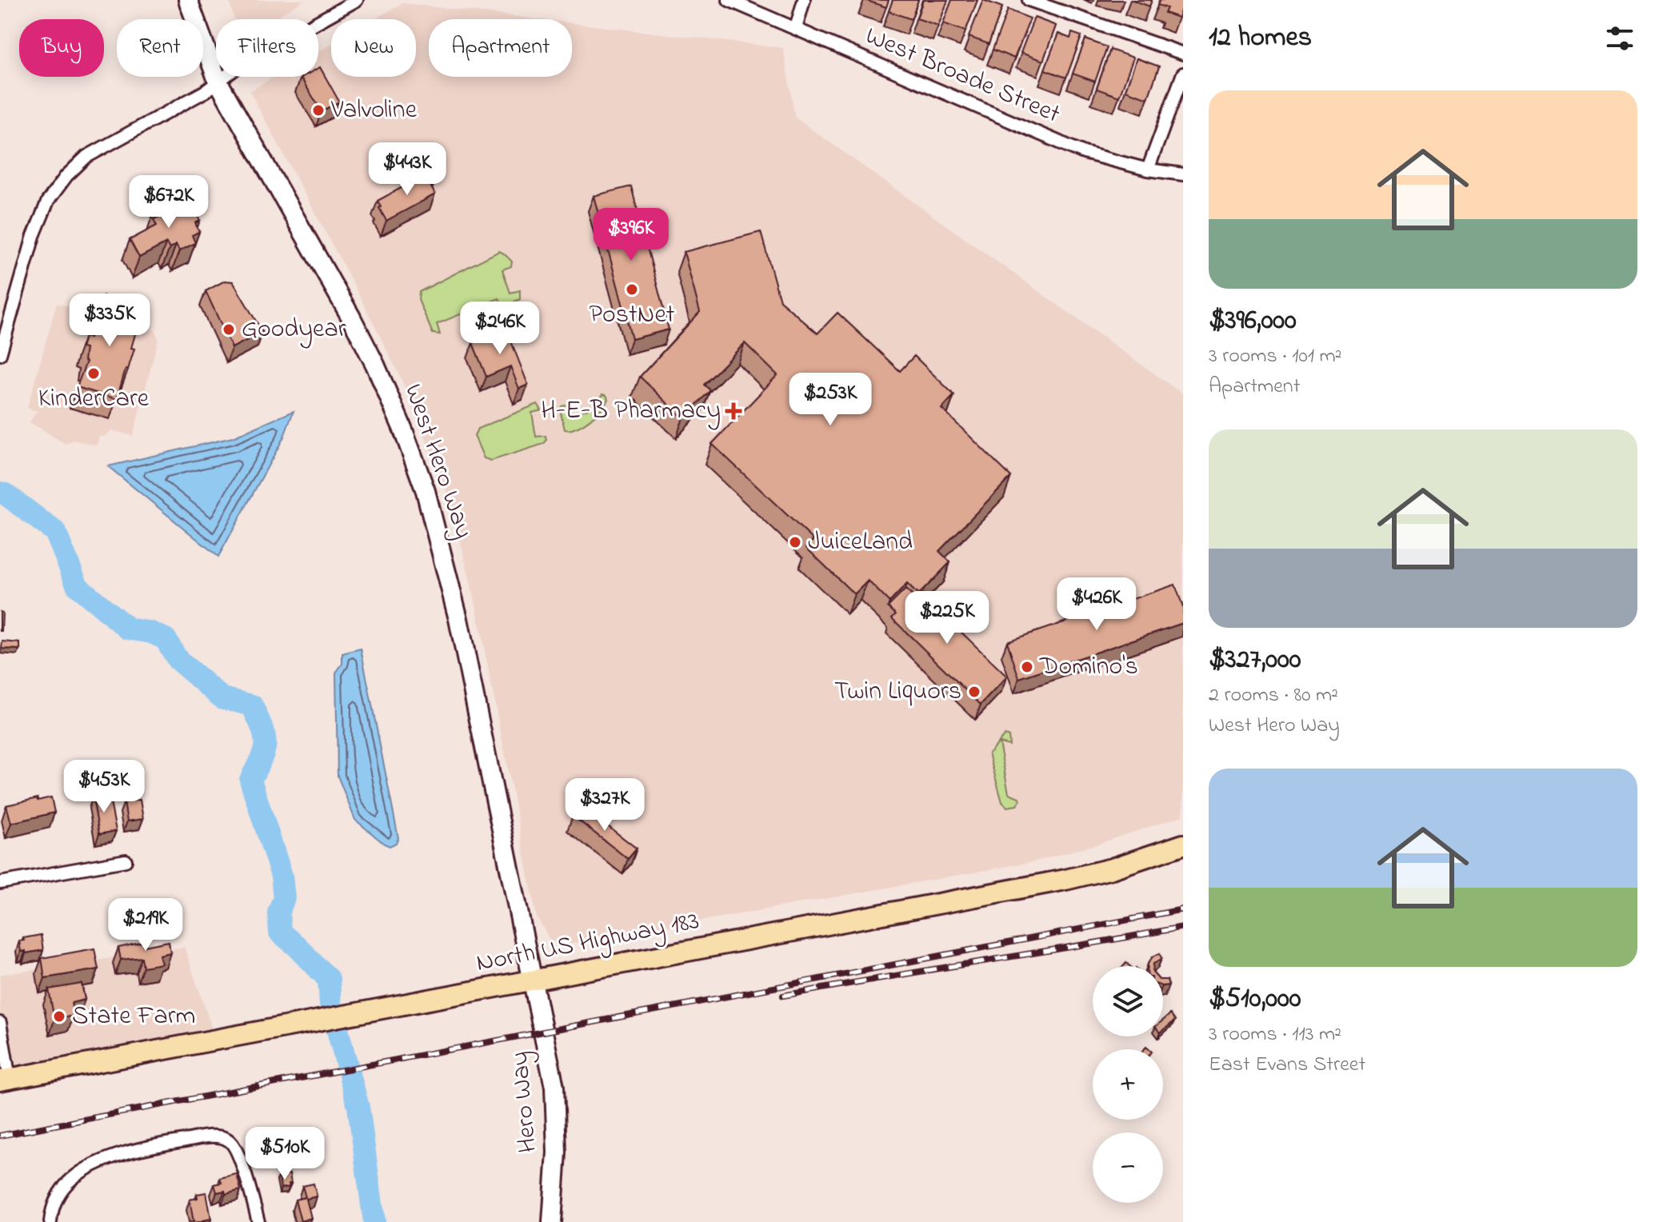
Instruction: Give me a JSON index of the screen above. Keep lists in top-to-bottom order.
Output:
{
  "streets": {
    "main road": ["West Hero Way", "North US Highway 183", "Hero Way"],
    "street": ["West Broade Street"]
  },
  "crossings": [
    ["West Hero Way", "North US Highway 183"],
    ["West Hero Way", "Hero Way"],
    ["North US Highway 183", "Hero Way"]
  ],
  "places": {
    "other": [
      "Valvoline",
      "PostNet",
      "Goodyear",
      "KinderCare",
      "JuiceLand",
      "Domino's",
      "Twin Liquors",
      "State Farm"
    ],
    "health": ["H-E-B Pharmacy"]
  },
  "page": {
    "heading": "12 homes",
    "chip": [
      "Buy",
      "Rent",
      "Filters",
      "New",
      "Apartment"
    ],
    "list": [
      {
        "name": "$396,000",
        "note": "3 rooms · 101 m² · Apartment"
      },
      {
        "name": "$327,000",
        "note": "2 rooms · 80 m² · West Hero Way"
      },
      {
        "name": "$510,000",
        "note": "3 rooms · 113 m² · East Evans Street"
      }
    ],
    "price": [
      "$443K",
      "$672K",
      "$396K",
      "$335K",
      "$246K",
      "$253K",
      "$426K",
      "$225K",
      "$453K",
      "$327K",
      "$219K",
      "$510K"
    ],
    "map_buttons": ["+", "−"]
  }
}
